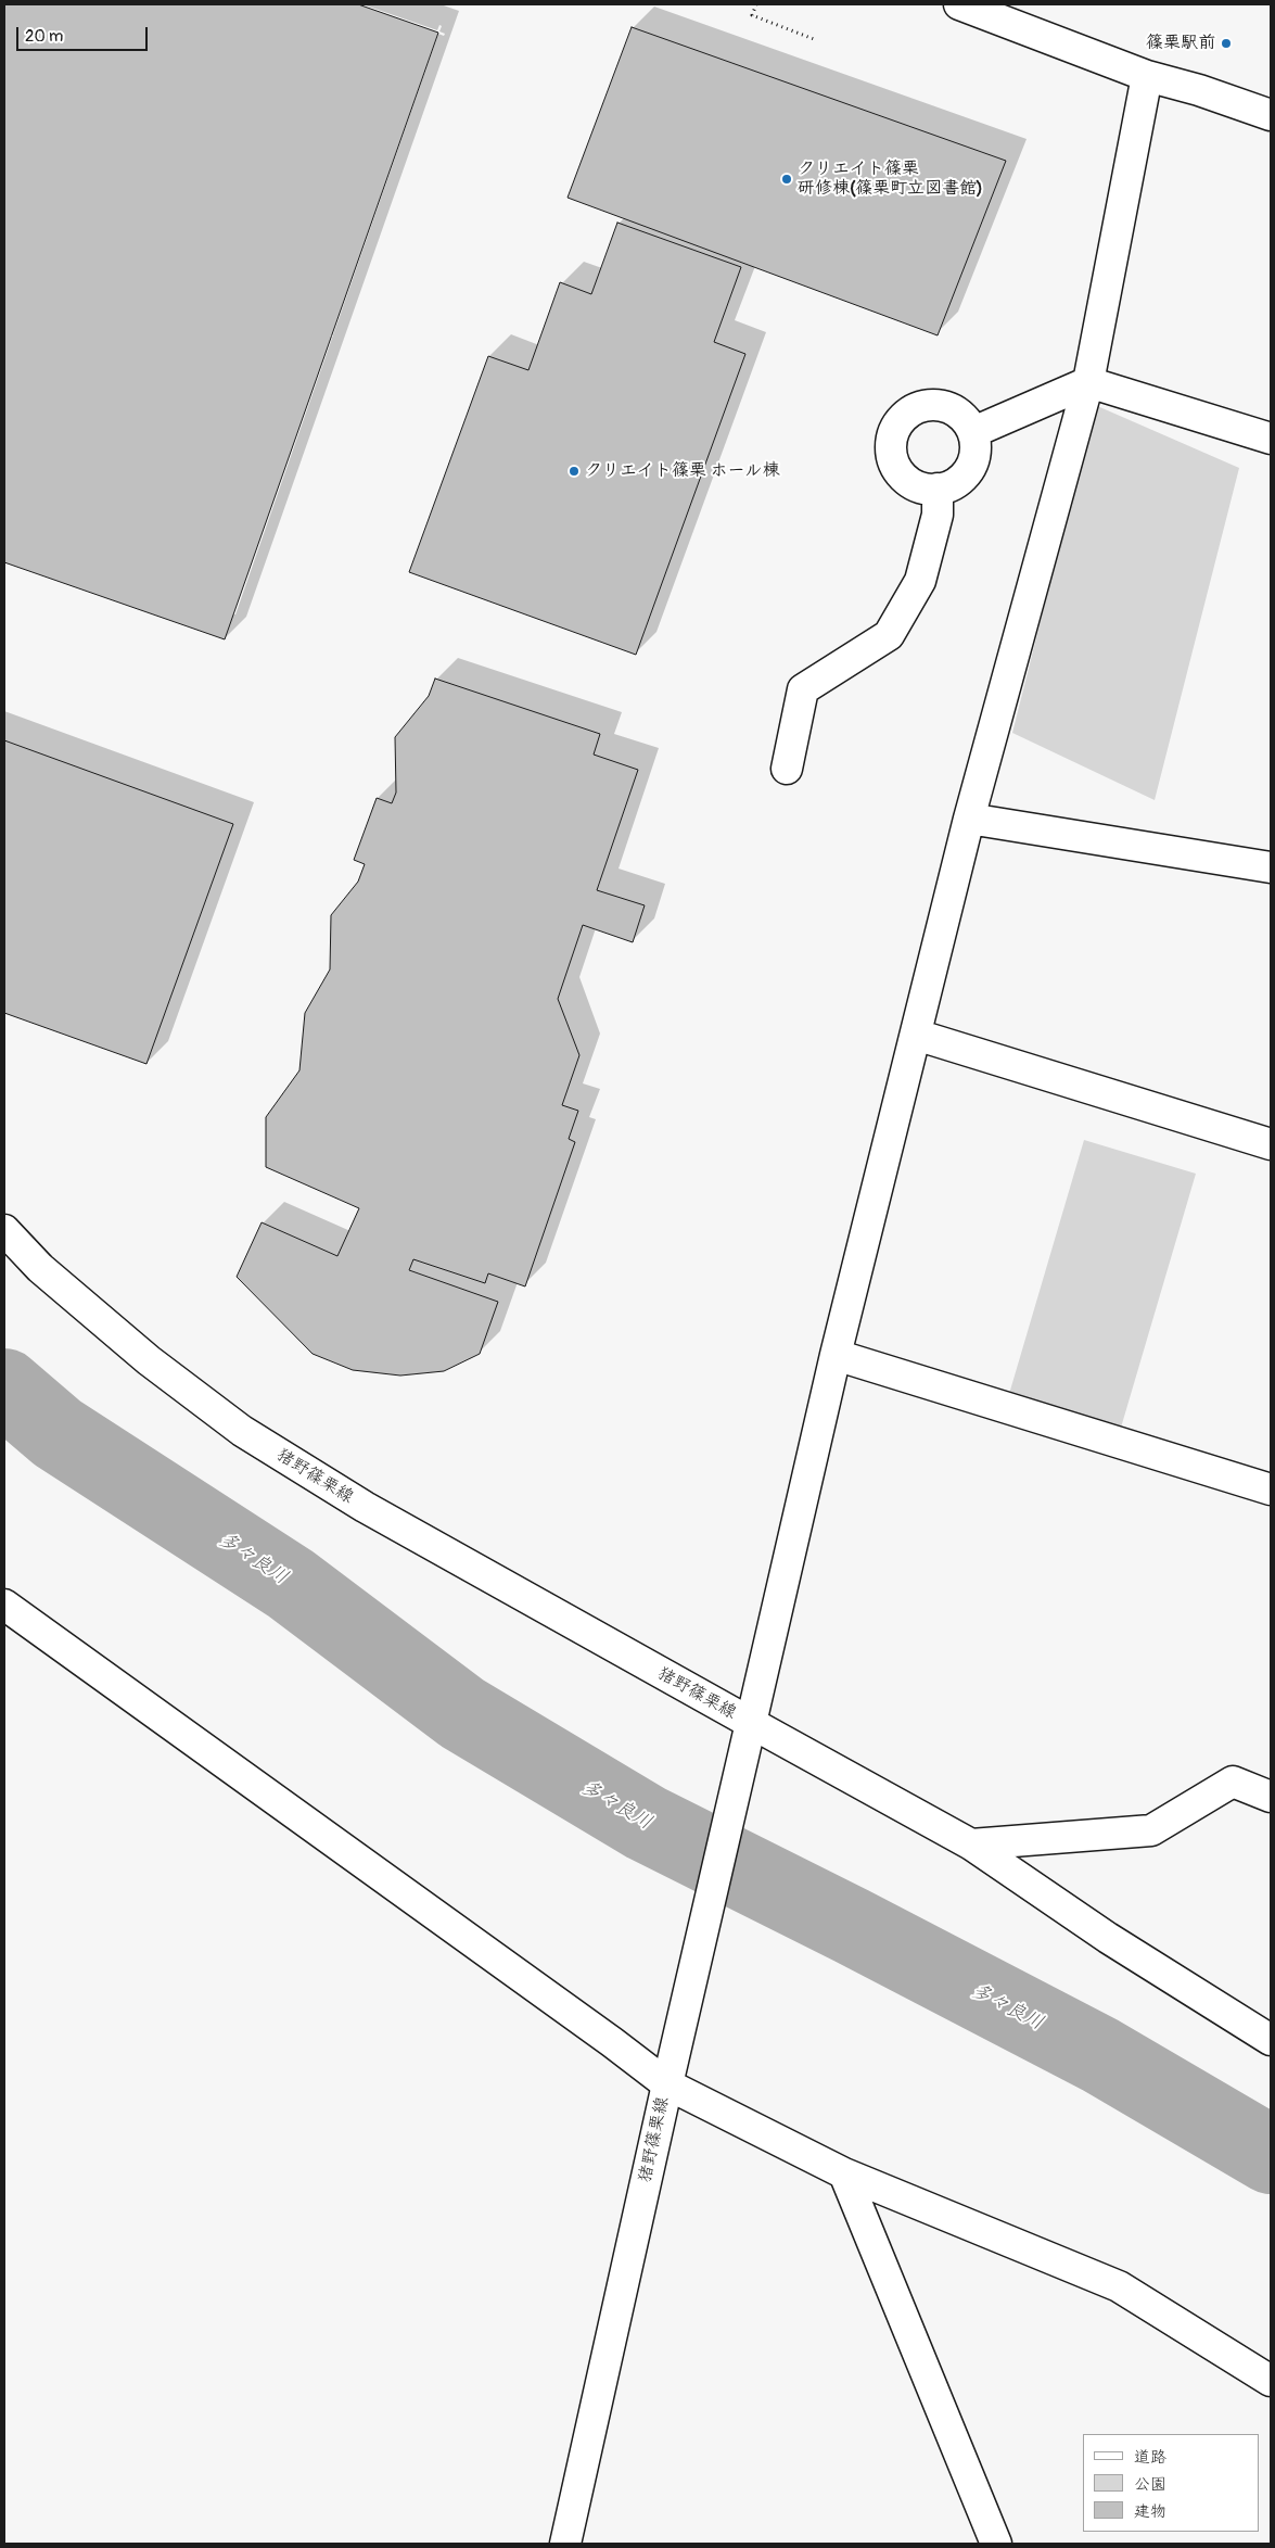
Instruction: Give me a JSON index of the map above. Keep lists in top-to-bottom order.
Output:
{
  "streets": {
    "street": ["猪野篠栗線"]
  },
  "water": ["多々良川"],
  "places": ["篠栗駅前", "クリエイト篠栗 研修棟(篠栗町立図書館)", "クリエイト篠栗 ホール棟"],
  "legend": ["道路", "公園", "建物"],
  "scale_bar": "20 m"
}
